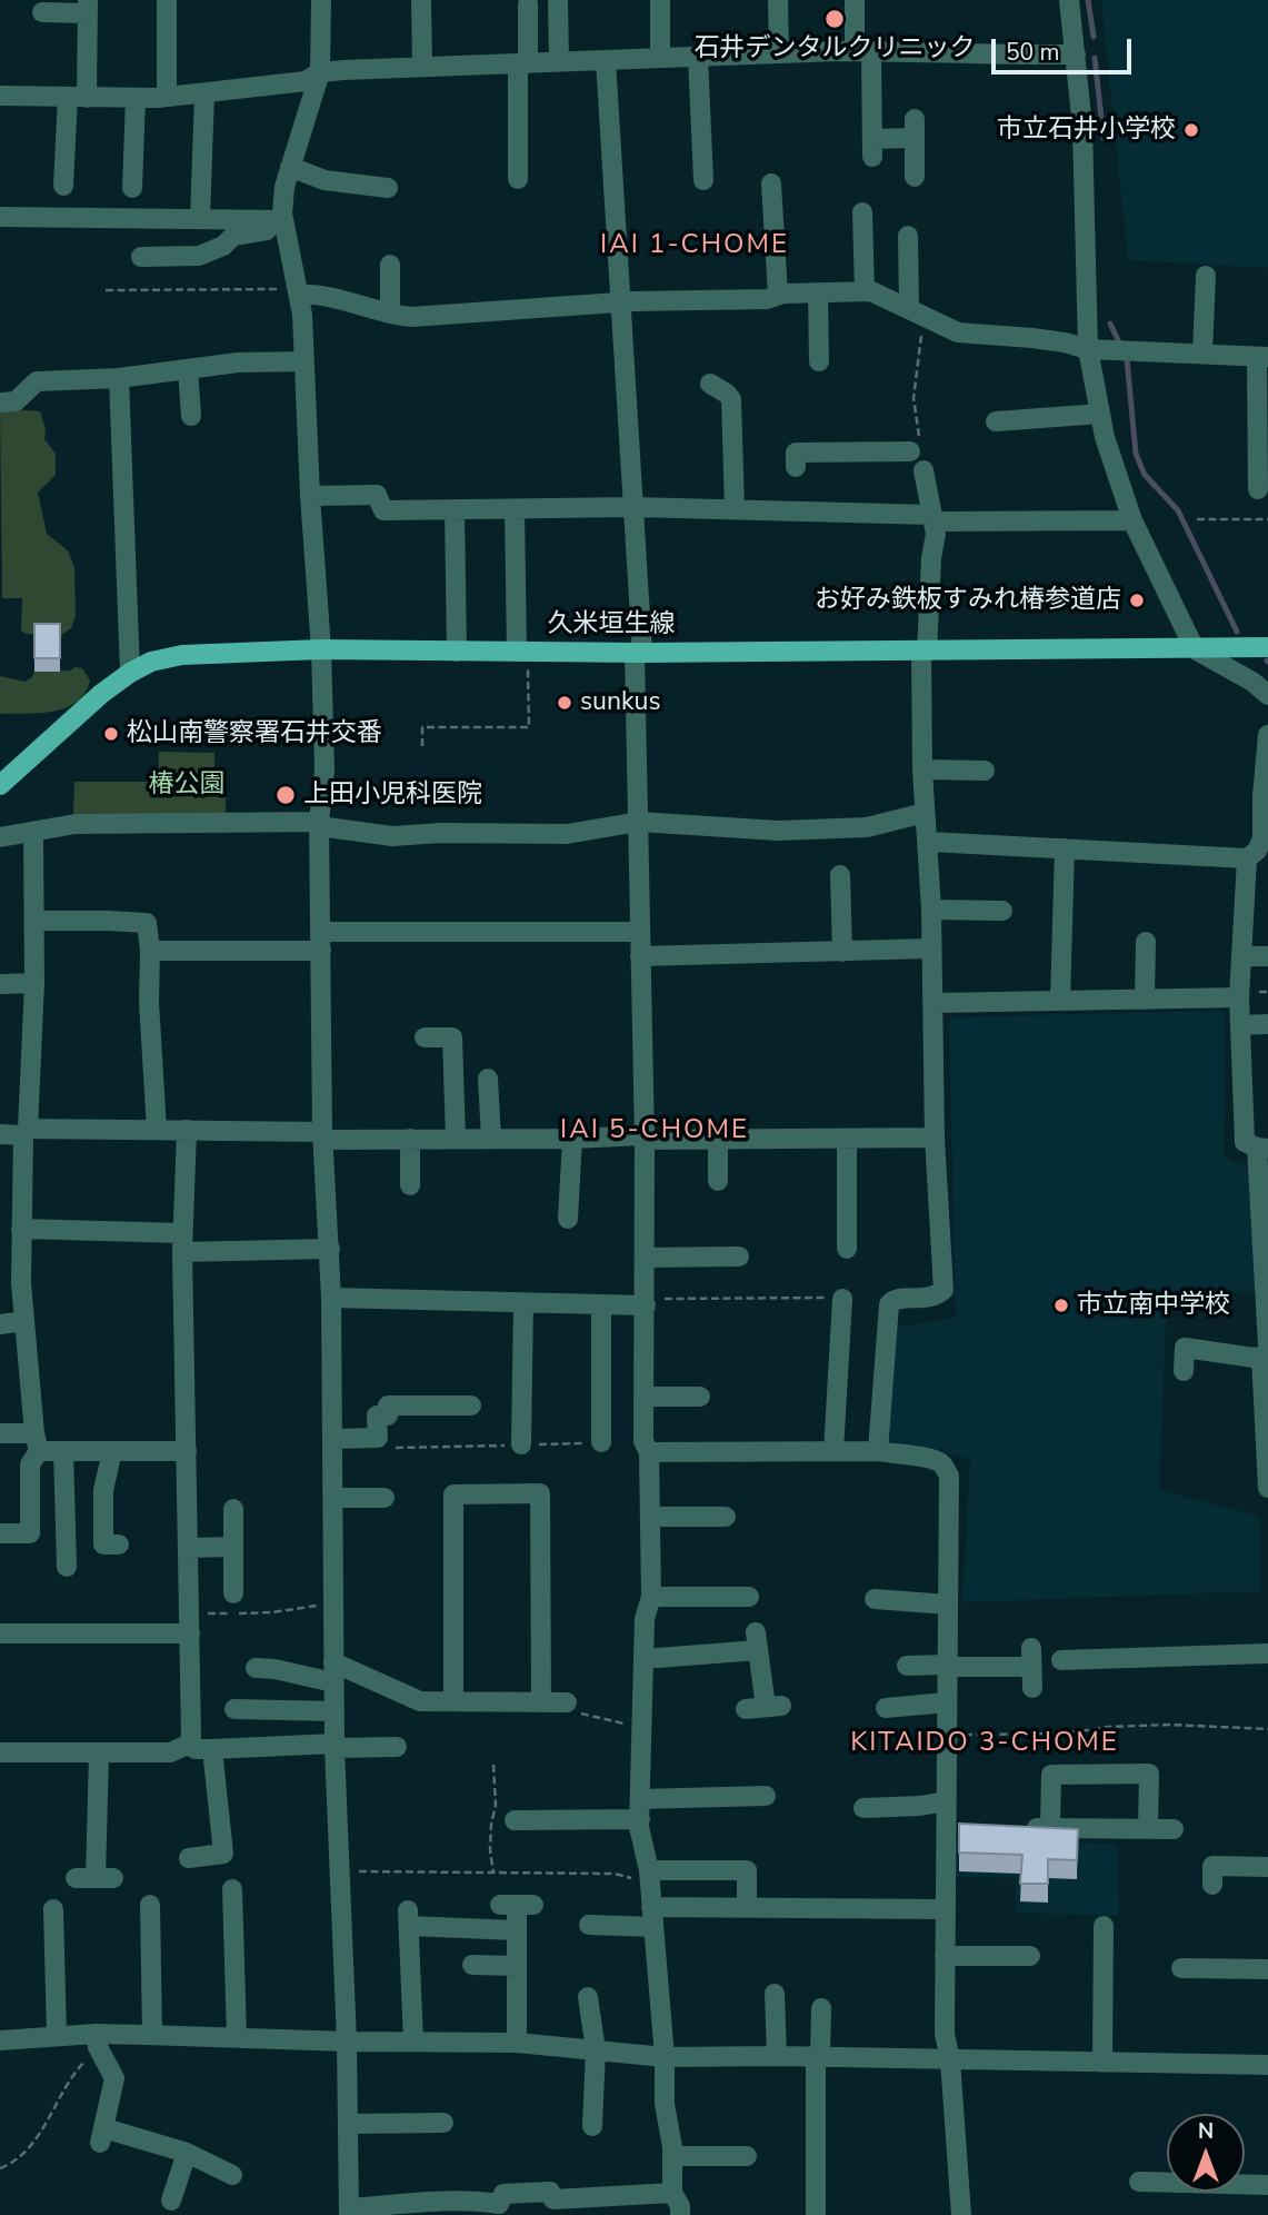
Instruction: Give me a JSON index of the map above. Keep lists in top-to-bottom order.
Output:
{
  "streets": {
    "main road": ["久米垣生線"]
  },
  "districts": ["IAI 1-CHOME", "IAI 5-CHOME", "KITAIDO 3-CHOME"],
  "parks": ["椿公園"],
  "places": [
    "石井デンタルクリニック",
    "市立石井小学校",
    "お好み鉄板すみれ椿参道店",
    "sunkus",
    "松山南警察署石井交番",
    "上田小児科医院",
    "市立南中学校"
  ],
  "scale_bar": "50 m",
  "north": "top"
}
